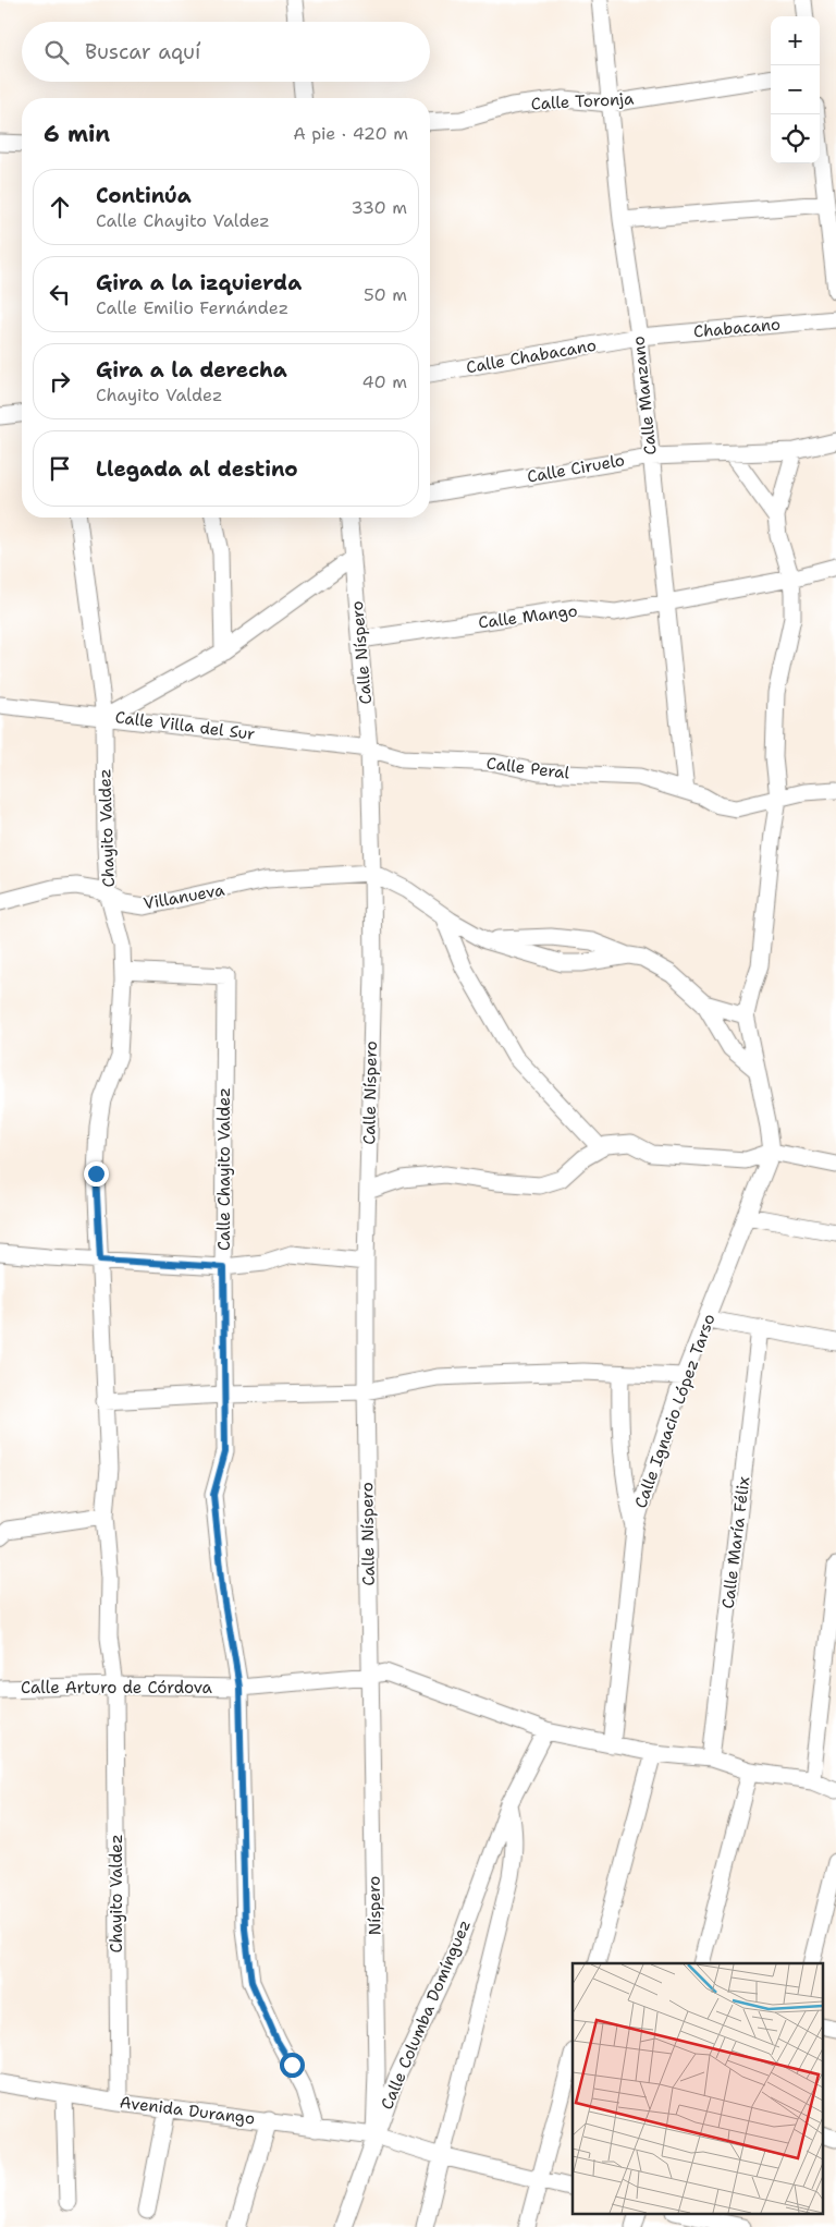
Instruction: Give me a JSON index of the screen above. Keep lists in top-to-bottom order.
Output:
{
  "streets": {
    "street": [
      "Calle Toronja",
      "Chabacano",
      "Calle Chabacano",
      "Calle Manzano",
      "Calle Ciruelo",
      "Calle Mango",
      "Calle Níspero",
      "Calle Villa del Sur",
      "Calle Peral",
      "Chayito Valdez",
      "Villanueva",
      "Calle Chayito Valdez",
      "Calle Ignacio López Tarso",
      "Calle María Félix",
      "Calle Arturo de Córdova",
      "Níspero",
      "Calle Columba Domínguez",
      "Avenida Durango"
    ]
  },
  "crossings": [
    ["Calle Toronja", "Calle Manzano"],
    ["Chabacano", "Calle Chabacano"],
    ["Chabacano", "Calle Manzano"],
    ["Calle Chabacano", "Calle Manzano"],
    ["Calle Manzano", "Calle Ciruelo"],
    ["Calle Manzano", "Calle Mango"],
    ["Calle Manzano", "Calle Peral"],
    ["Calle Mango", "Calle Níspero"],
    ["Calle Níspero", "Calle Villa del Sur"],
    ["Calle Níspero", "Calle Peral"],
    ["Calle Níspero", "Villanueva"],
    ["Calle Níspero", "Calle Arturo de Córdova"],
    ["Calle Níspero", "Níspero"],
    ["Calle Villa del Sur", "Calle Peral"],
    ["Calle Villa del Sur", "Chayito Valdez"],
    ["Chayito Valdez", "Villanueva"],
    ["Chayito Valdez", "Calle Chayito Valdez"],
    ["Chayito Valdez", "Calle Arturo de Córdova"],
    ["Chayito Valdez", "Avenida Durango"],
    ["Calle Chayito Valdez", "Calle Arturo de Córdova"],
    ["Calle Chayito Valdez", "Avenida Durango"],
    ["Calle Ignacio López Tarso", "Calle Arturo de Córdova"],
    ["Calle María Félix", "Calle Arturo de Córdova"],
    ["Calle Arturo de Córdova", "Níspero"],
    ["Calle Arturo de Córdova", "Calle Columba Domínguez"],
    ["Níspero", "Calle Columba Domínguez"],
    ["Níspero", "Avenida Durango"],
    ["Calle Columba Domínguez", "Avenida Durango"]
  ],
  "page": {
    "map_buttons": ["+", "−"],
    "search": "Buscar aquí",
    "heading": ["6 min", "A pie · 420 m"],
    "list": [
      ["Continúa", "Calle Chayito Valdez", "330 m"],
      ["Gira a la izquierda", "Calle Emilio Fernández", "50 m"],
      ["Gira a la derecha", "Chayito Valdez", "40 m"],
      "Llegada al destino"
    ]
  }
}
